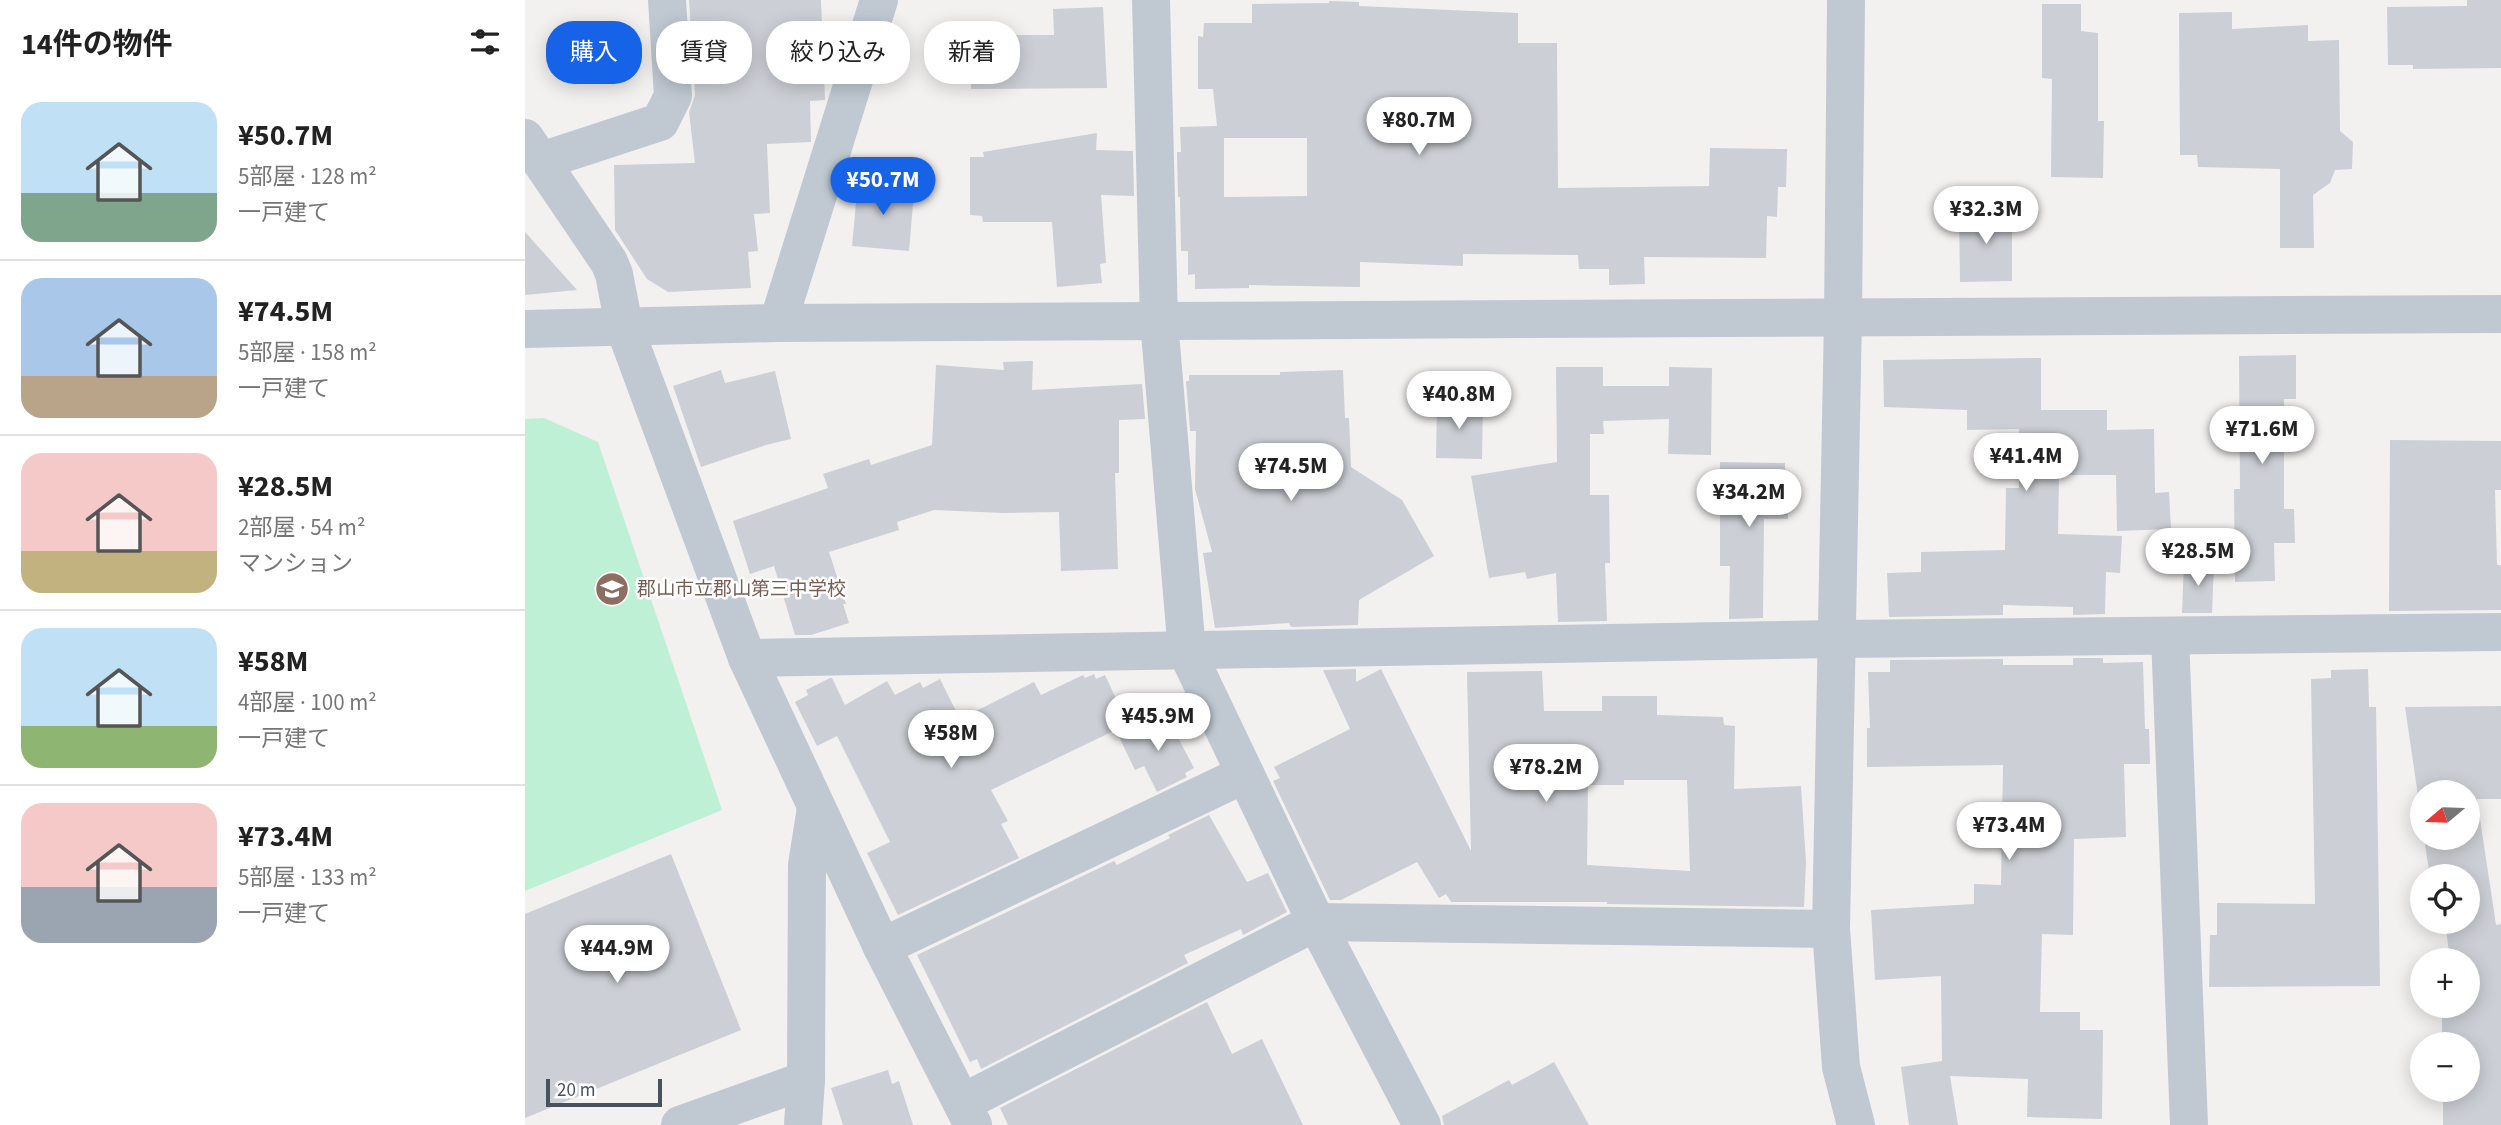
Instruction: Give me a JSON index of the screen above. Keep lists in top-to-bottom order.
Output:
{
  "places": {
    "school or university": ["郡山市立郡山第三中学校"]
  },
  "scale_bar": "20 m",
  "north": "left",
  "page": {
    "heading": "14件の物件",
    "chip": [
      "購入",
      "賃貸",
      "絞り込み",
      "新着"
    ],
    "list": [
      {
        "name": "¥50.7M",
        "note": "5部屋 · 128 m² · 一戸建て"
      },
      {
        "name": "¥74.5M",
        "note": "5部屋 · 158 m² · 一戸建て"
      },
      {
        "name": "¥28.5M",
        "note": "2部屋 · 54 m² · マンション"
      },
      {
        "name": "¥58M",
        "note": "4部屋 · 100 m² · 一戸建て"
      },
      {
        "name": "¥73.4M",
        "note": "5部屋 · 133 m² · 一戸建て"
      }
    ],
    "price": [
      "¥80.7M",
      "¥50.7M",
      "¥32.3M",
      "¥40.8M",
      "¥71.6M",
      "¥41.4M",
      "¥74.5M",
      "¥34.2M",
      "¥28.5M",
      "¥45.9M",
      "¥58M",
      "¥78.2M",
      "¥73.4M",
      "¥44.9M"
    ],
    "map_buttons": ["+", "−"],
    "scale": "20 m"
  }
}
